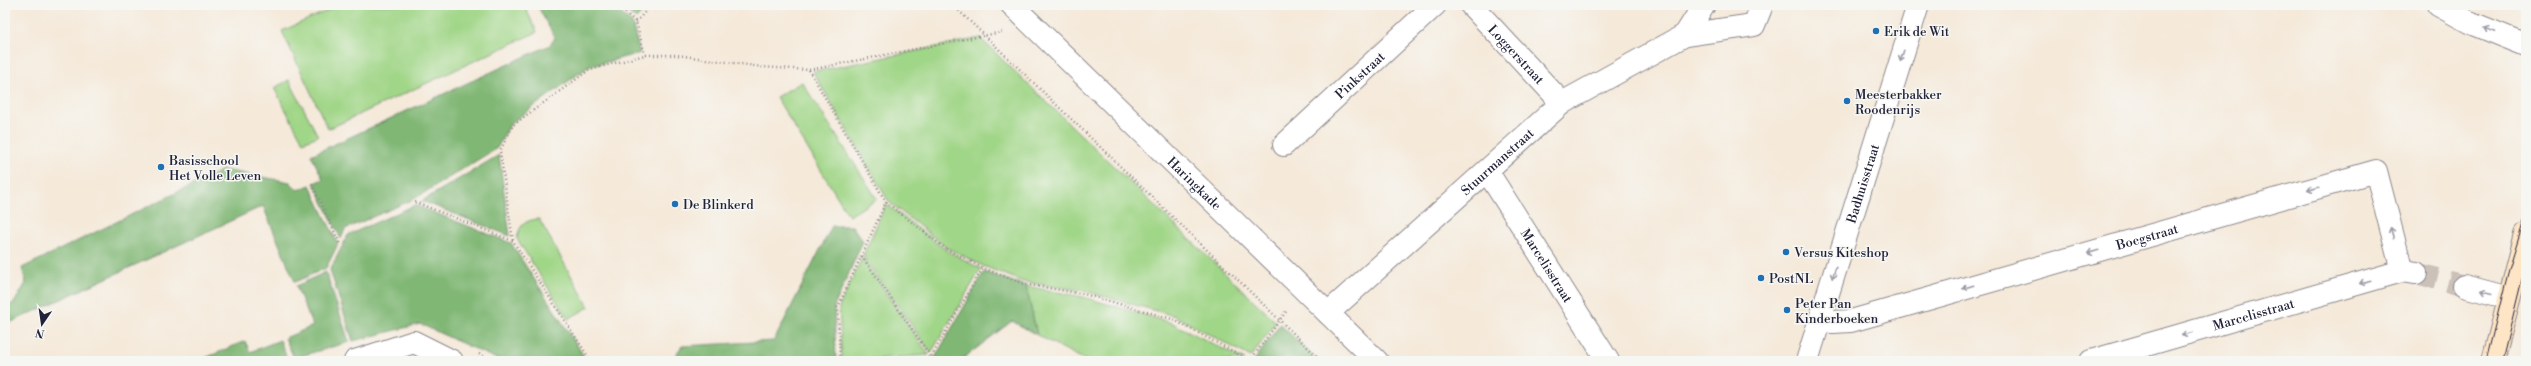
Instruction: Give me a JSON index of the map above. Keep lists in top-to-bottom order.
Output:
{
  "streets": {
    "street": [
      "Loggerstraat",
      "Pinkstraat",
      "Stuurmanstraat",
      "Haringkade",
      "Badhuisstraat",
      "Boegstraat",
      "Marcelisstraat"
    ]
  },
  "crossings": [
    ["Loggerstraat", "Stuurmanstraat"],
    ["Stuurmanstraat", "Haringkade"],
    ["Stuurmanstraat", "Marcelisstraat"],
    ["Badhuisstraat", "Boegstraat"],
    ["Boegstraat", "Marcelisstraat"]
  ],
  "one_way": ["Badhuisstraat", "Boegstraat", "Marcelisstraat"],
  "places": [
    "Erik de Wit",
    "Meesterbakker Roodenrijs",
    "Basisschool Het Volle Leven",
    "De Blinkerd",
    "Versus Kiteshop",
    "PostNL",
    "Peter Pan Kinderboeken"
  ],
  "north": "bottom"
}
